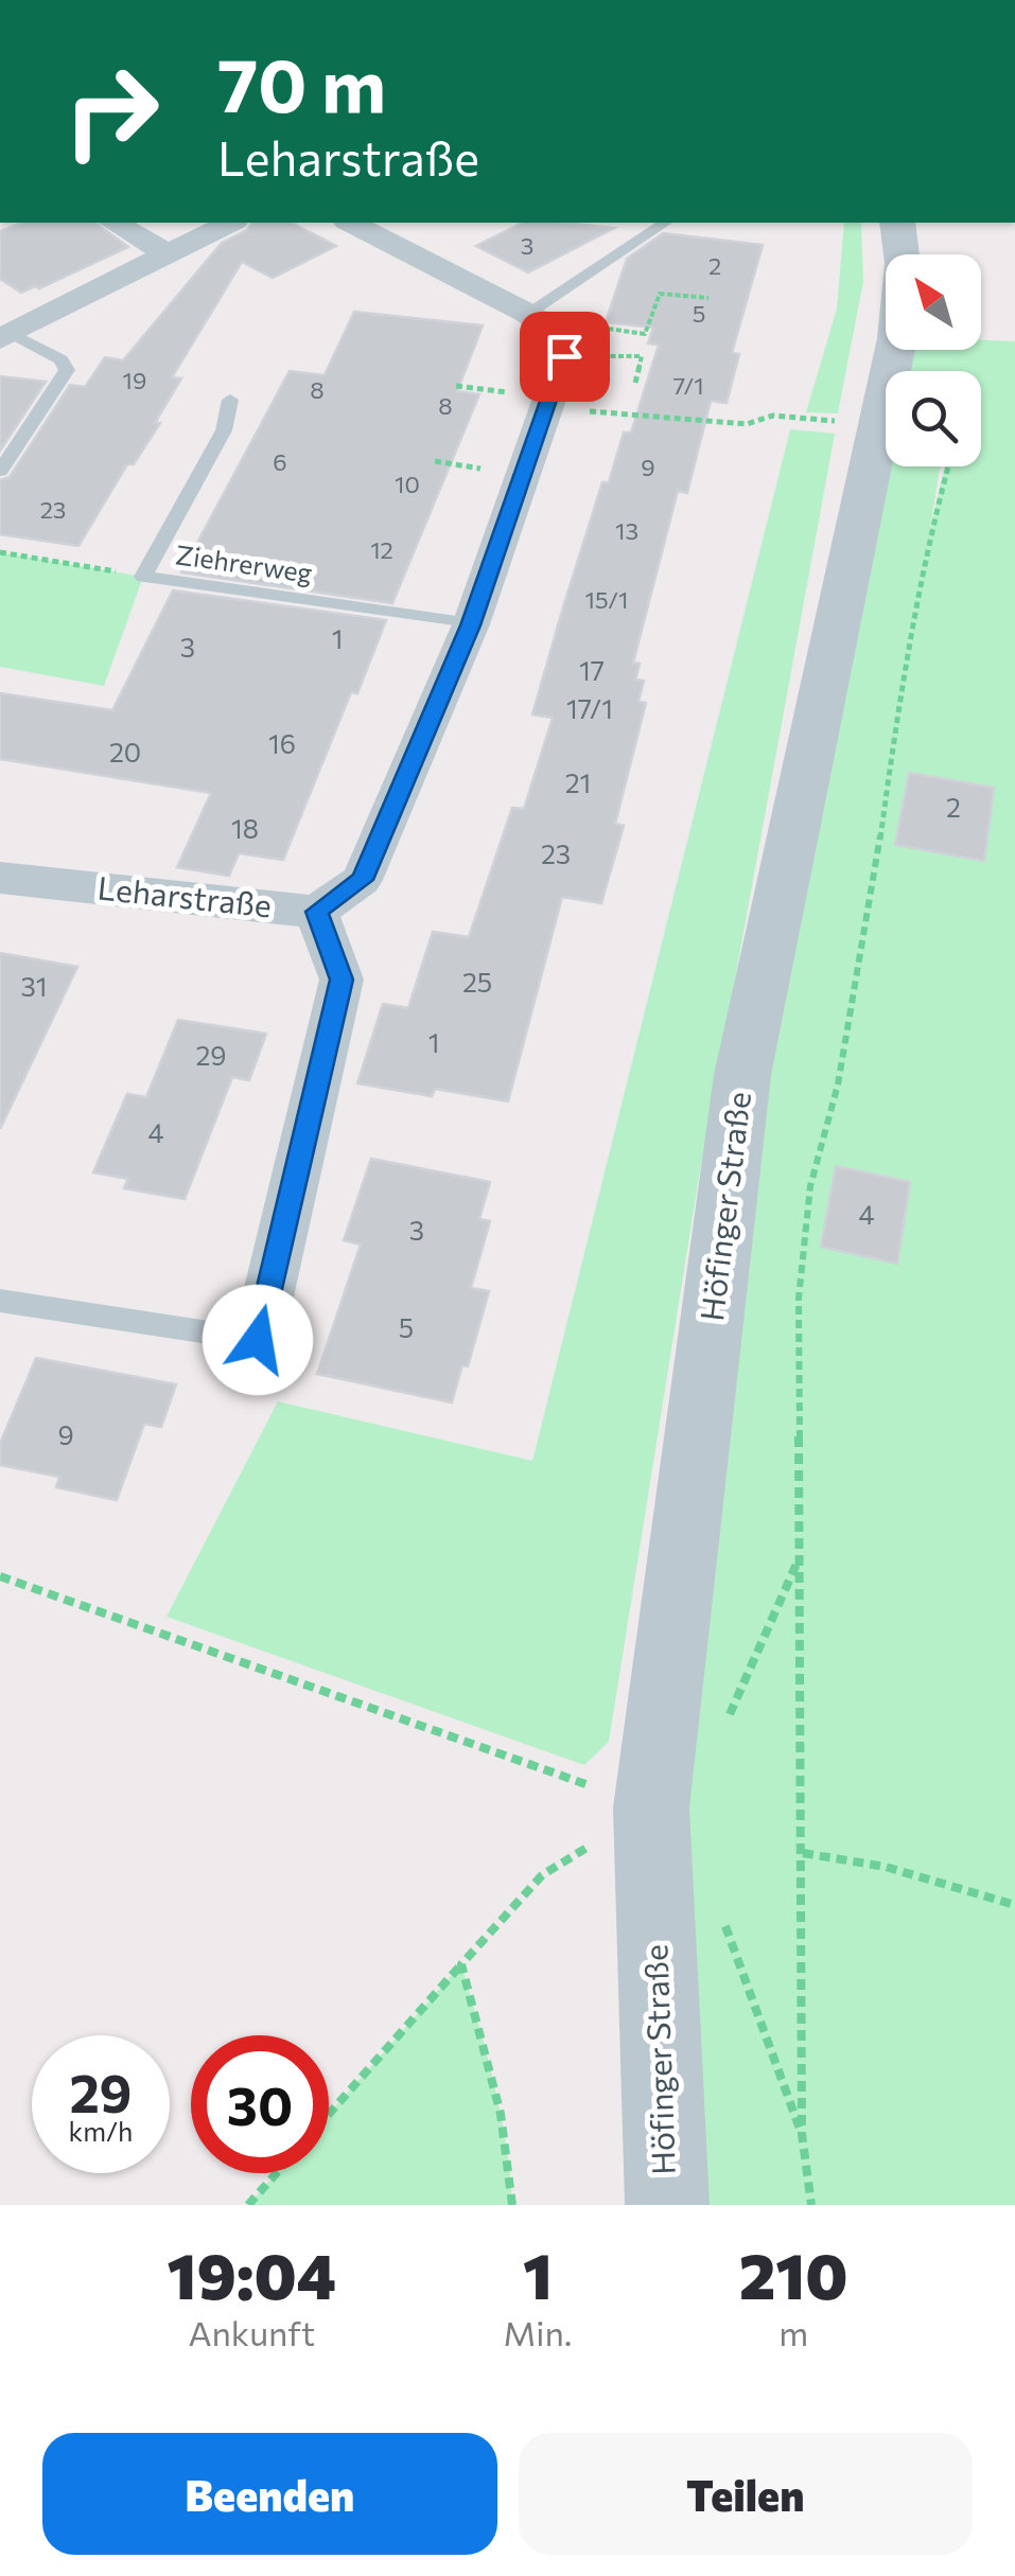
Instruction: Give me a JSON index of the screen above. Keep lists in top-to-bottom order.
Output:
{
  "streets": {
    "street": ["Leharstraße", "Höfinger Straße"],
    "lane": ["Ziehrerweg"]
  },
  "crossings": [
    ["Ziehrerweg", "Leharstraße"]
  ],
  "house_numbers": [
    "3",
    "2",
    "5",
    "19",
    "7/1",
    "8",
    "8",
    "6",
    "9",
    "10",
    "23",
    "13",
    "12",
    "15/1",
    "1",
    "3",
    "17",
    "17/1",
    "16",
    "20",
    "21",
    "2",
    "18",
    "23",
    "25",
    "31",
    "1",
    "29",
    "4",
    "4",
    "3",
    "5",
    "9"
  ],
  "north": "top left",
  "page": {
    "turn": ["70 m", "Leharstraße"],
    "speed": "29 km/h",
    "limit": "30",
    "eta": [
      "19:04",
      "Ankunft",
      "1",
      "Min.",
      "210",
      "m"
    ],
    "buttons": ["Beenden", "Teilen"]
  }
}
